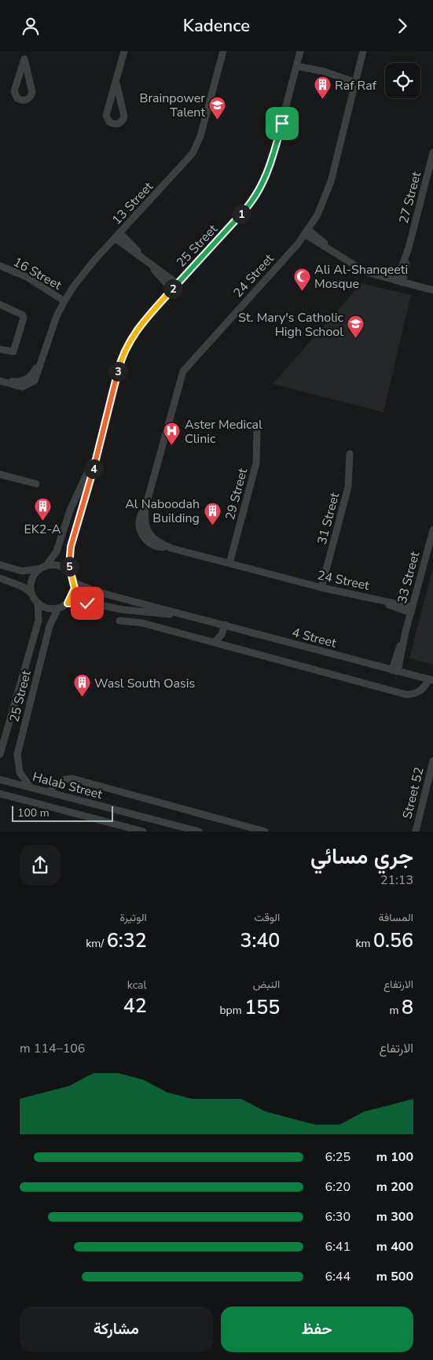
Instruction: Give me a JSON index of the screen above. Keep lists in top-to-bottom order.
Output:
{
  "streets": {
    "street": [
      "27 Street",
      "13 Street",
      "25 Street",
      "16 Street",
      "24 Street",
      "29 Street",
      "31 Street",
      "33 Street",
      "4 Street",
      "Halab Street",
      "Street 52"
    ]
  },
  "crossings": [
    ["13 Street", "16 Street"],
    ["25 Street", "4 Street"],
    ["25 Street", "Halab Street"],
    ["24 Street", "29 Street"],
    ["24 Street", "31 Street"],
    ["24 Street", "33 Street"],
    ["33 Street", "4 Street"]
  ],
  "places": {
    "building": [
      "Raf Raf",
      "EK2-A",
      "Al Naboodah Building",
      "Wasl South Oasis"
    ],
    "school or university": ["Brainpower Talent", "St. Mary's Catholic High School"],
    "mosque": ["Ali Al-Shanqeeti Mosque"],
    "hospital": ["Aster Medical Clinic"]
  },
  "scale_bar": "100 m",
  "page": {
    "header": "Kadence",
    "pins": [
      "1",
      "2",
      "3",
      "4",
      "5"
    ],
    "scale": "100 m",
    "heading": ["جري مسائي", "21:13"],
    "stats": [
      ["المسافة", "0.56 km"],
      ["الوقت", "3:40"],
      ["الوتيرة", "6:32 /km"],
      ["الارتفاع", "8 m"],
      ["النبض", "155 bpm"],
      ["kcal", "42"]
    ],
    "chart": ["الارتفاع", "106–114 m"],
    "list": [
      {
        "name": "100 m",
        "note": "6:25"
      },
      {
        "name": "200 m",
        "note": "6:20"
      },
      {
        "name": "300 m",
        "note": "6:30"
      },
      {
        "name": "400 m",
        "note": "6:41"
      },
      {
        "name": "500 m",
        "note": "6:44"
      }
    ],
    "buttons": ["حفظ", "مشاركة"]
  }
}
